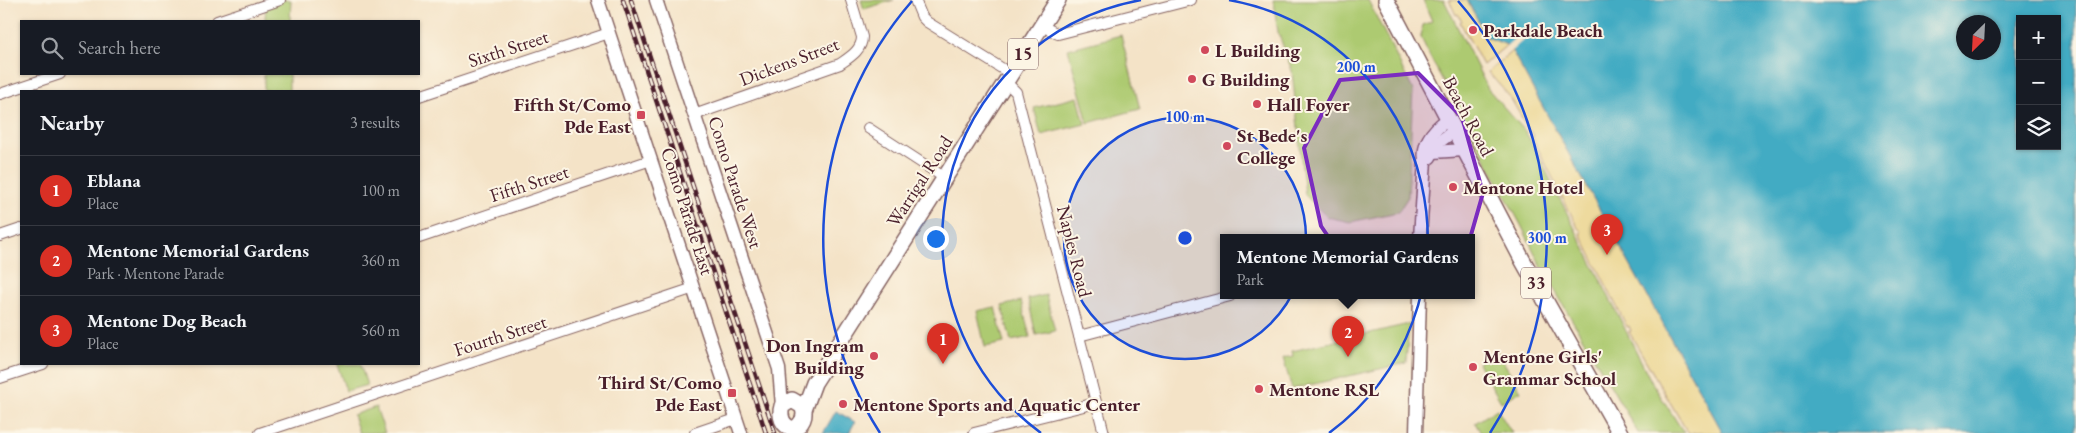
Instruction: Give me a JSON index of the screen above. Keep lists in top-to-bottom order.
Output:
{
  "streets": {
    "main road": [
      "15",
      "Beach Road",
      "Warrigal Road",
      "33"
    ],
    "street": [
      "Sixth Street",
      "Dickens Street",
      "Como Parade West",
      "Fifth Street",
      "Como Parade East",
      "Naples Road",
      "Fourth Street"
    ]
  },
  "crossings": [
    ["Sixth Street", "Como Parade East"],
    ["Dickens Street", "Como Parade West"],
    ["Warrigal Road", "Como Parade West"],
    ["Warrigal Road", "Naples Road"],
    ["Fifth Street", "Como Parade East"],
    ["Como Parade East", "Fourth Street"]
  ],
  "places": {
    "other": [
      "Parkdale Beach",
      "L Building",
      "G Building",
      "Hall Foyer",
      "St Bede's College",
      "Mentone Hotel",
      "Don Ingram Building",
      "Mentone Girls' Grammar School",
      "Mentone RSL",
      "Mentone Sports and Aquatic Center"
    ],
    "transit": ["Fifth St/Como Pde East", "Third St/Como Pde East"]
  },
  "north": "bottom left",
  "page": {
    "map_buttons": ["+", "−"],
    "search": "Search here",
    "heading": ["Nearby", "3 results"],
    "list": [
      {
        "mark": "1",
        "name": "Eblana",
        "note": "Place",
        "value": "100 m"
      },
      {
        "mark": "2",
        "name": "Mentone Memorial Gardens",
        "note": "Park · Mentone Parade",
        "value": "360 m"
      },
      {
        "mark": "3",
        "name": "Mentone Dog Beach",
        "note": "Place",
        "value": "560 m"
      }
    ],
    "pins": ["3", "2", "1"],
    "popup": ["Mentone Memorial Gardens", "Park"]
  },
  "rings": ["200 m", "100 m", "300 m"]
}
